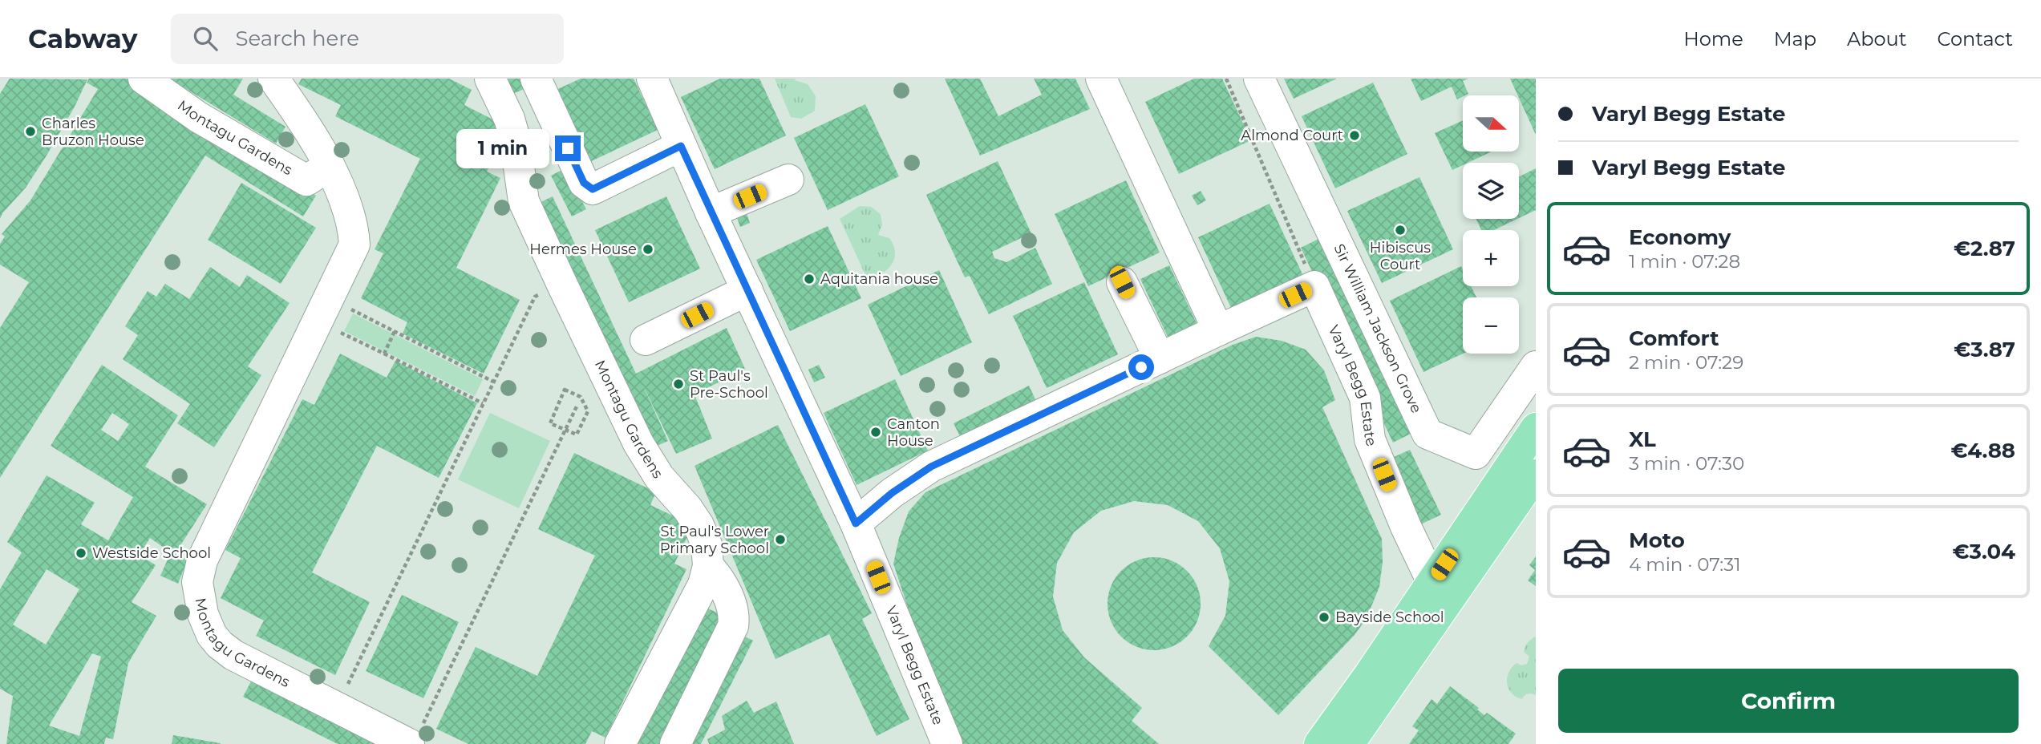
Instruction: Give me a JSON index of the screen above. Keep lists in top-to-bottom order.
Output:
{
  "streets": {
    "street": ["Montagu Gardens", "Sir William Jackson Grove", "Varyl Begg Estate"]
  },
  "places": [
    "Charles Bruzon House",
    "Almond Court",
    "Hibiscus Court",
    "Hermes House",
    "Aquitania house",
    "St Paul's Pre-School",
    "Canton House",
    "St Paul's Lower Primary School",
    "Westside School",
    "Bayside School"
  ],
  "north": "right",
  "page": {
    "header": "Cabway",
    "search": "Search here",
    "nav": [
      "Home",
      "Map",
      "About",
      "Contact"
    ],
    "banner": ["Varyl Begg Estate", "Varyl Begg Estate"],
    "map_buttons": ["+", "−"],
    "bubble": "1 min",
    "list": [
      {
        "name": "Economy",
        "note": "1 min · 07:28",
        "value": "€2.87"
      },
      {
        "name": "Comfort",
        "note": "2 min · 07:29",
        "value": "€3.87"
      },
      {
        "name": "XL",
        "note": "3 min · 07:30",
        "value": "€4.88"
      },
      {
        "name": "Moto",
        "note": "4 min · 07:31",
        "value": "€3.04"
      }
    ],
    "buttons": "Confirm"
  }
}
